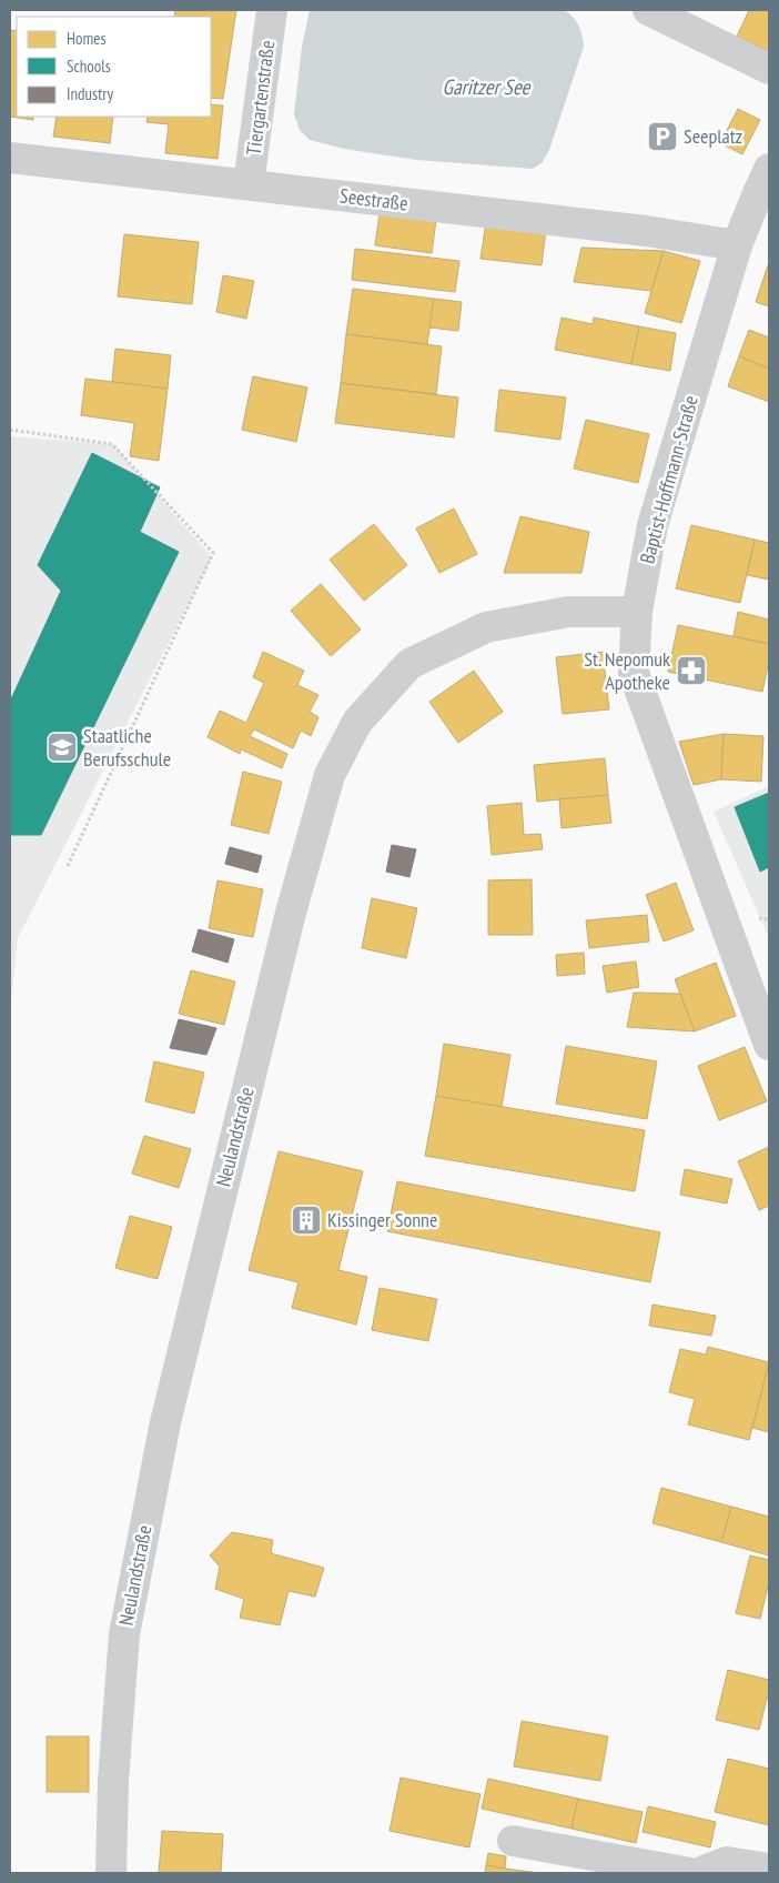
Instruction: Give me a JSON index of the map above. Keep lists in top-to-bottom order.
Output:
{
  "streets": {
    "street": [
      "Tiergartenstraße",
      "Seestraße",
      "Baptist-Hoffmann-Straße",
      "Neulandstraße"
    ]
  },
  "crossings": [
    ["Tiergartenstraße", "Seestraße"],
    ["Seestraße", "Baptist-Hoffmann-Straße"],
    ["Baptist-Hoffmann-Straße", "Neulandstraße"]
  ],
  "water": ["Garitzer See"],
  "places": {
    "parking": ["Seeplatz"],
    "pharmacy": ["St. Nepomuk Apotheke"],
    "school or university": ["Staatliche Berufsschule"],
    "building": ["Kissinger Sonne"]
  },
  "legend": ["Homes", "Schools", "Industry"]
}
